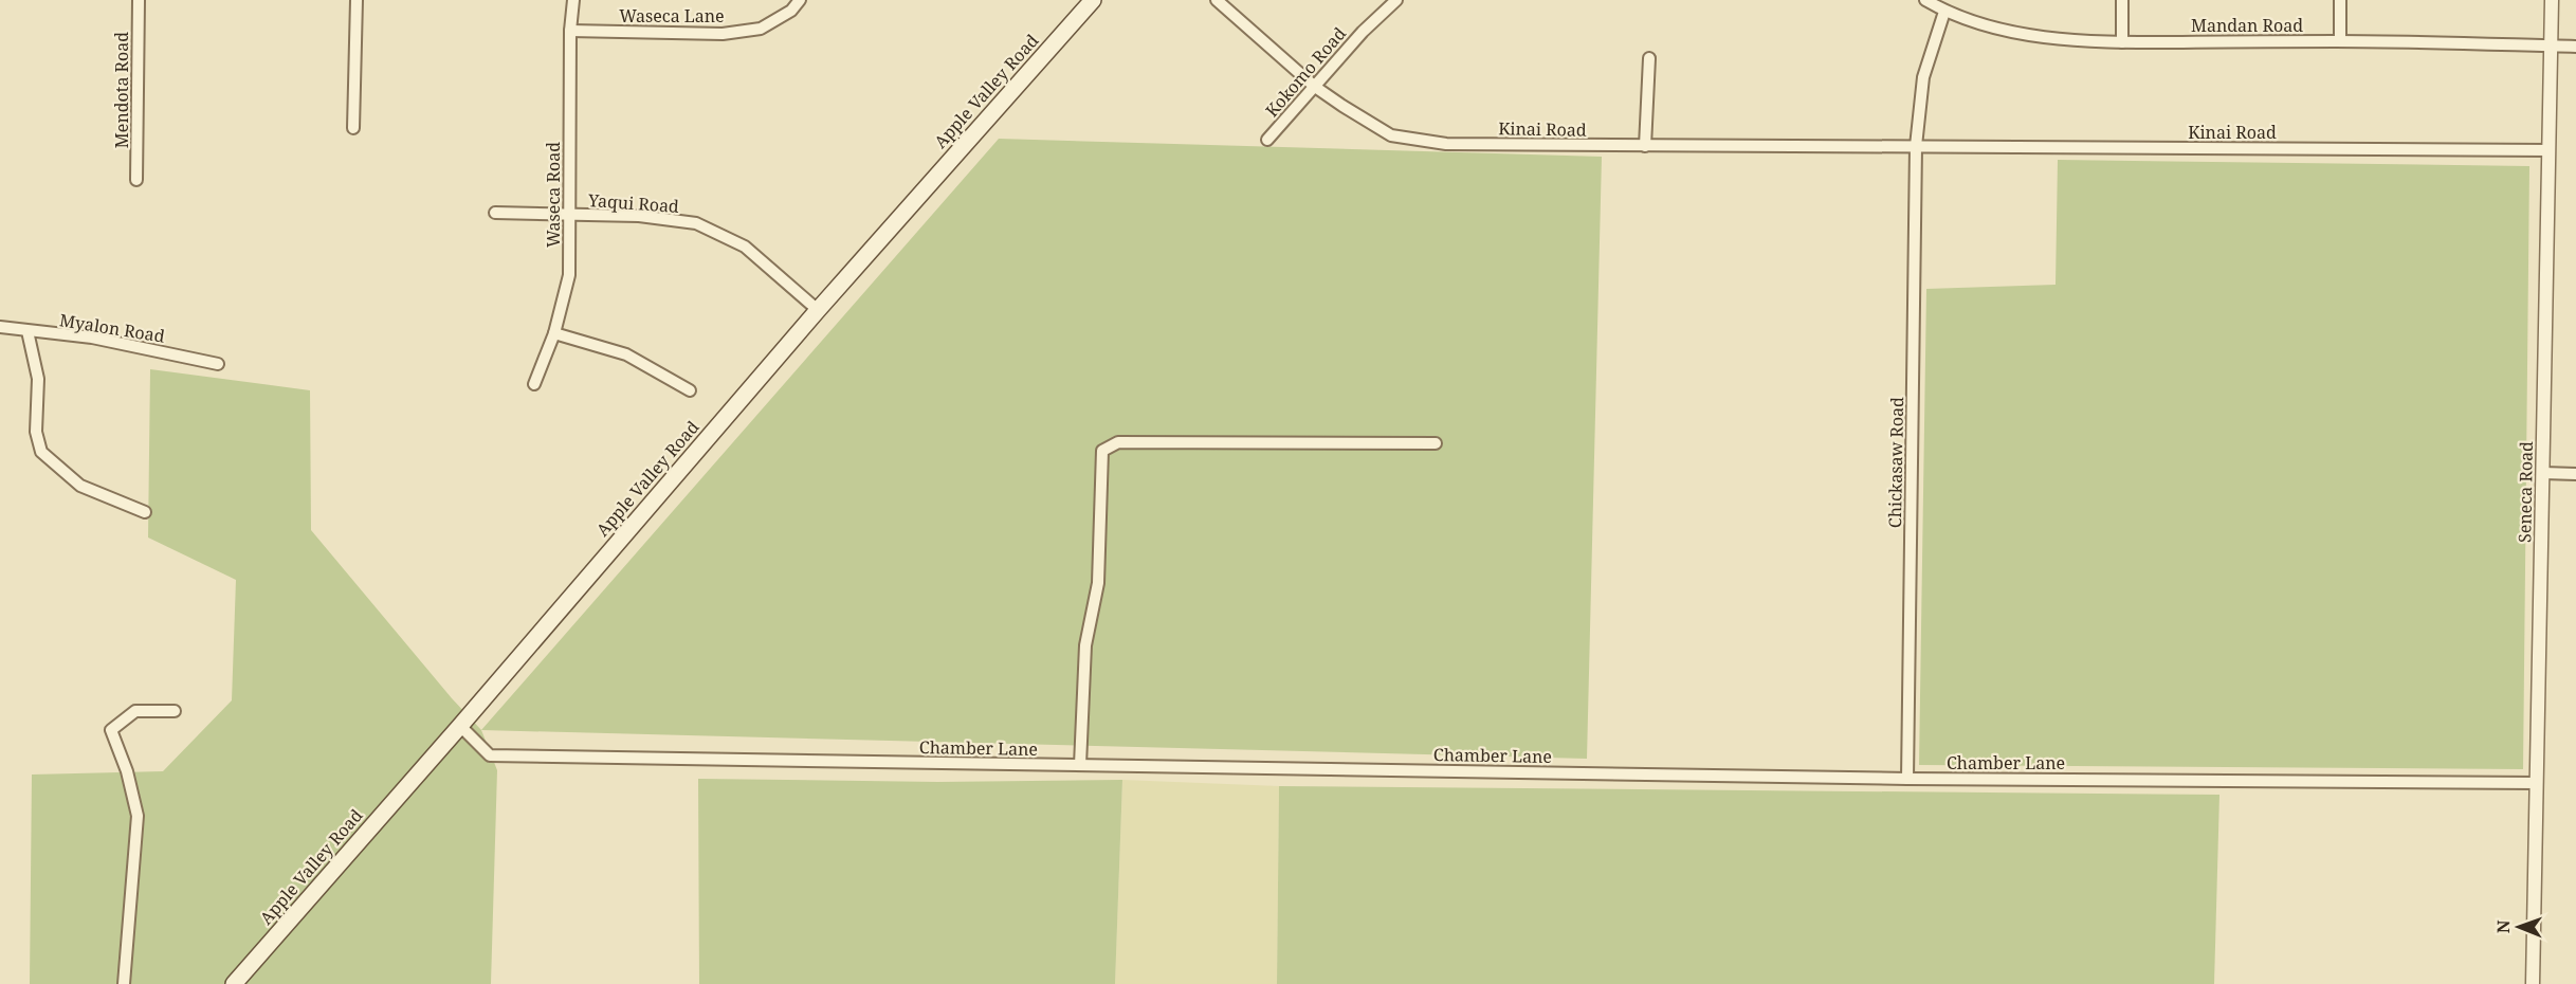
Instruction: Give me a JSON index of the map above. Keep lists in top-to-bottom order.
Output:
{
  "streets": {
    "main road": ["Apple Valley Road"],
    "street": [
      "Waseca Lane",
      "Mandan Road",
      "Kokomo Road",
      "Mendota Road",
      "Kinai Road",
      "Waseca Road",
      "Yaqui Road",
      "Myalon Road",
      "Chickasaw Road",
      "Seneca Road",
      "Chamber Lane"
    ]
  },
  "crossings": [
    ["Waseca Lane", "Waseca Road"],
    ["Mandan Road", "Seneca Road"],
    ["Kokomo Road", "Kinai Road"],
    ["Apple Valley Road", "Yaqui Road"],
    ["Apple Valley Road", "Chamber Lane"],
    ["Kinai Road", "Chickasaw Road"],
    ["Kinai Road", "Seneca Road"],
    ["Waseca Road", "Yaqui Road"],
    ["Chickasaw Road", "Chamber Lane"],
    ["Seneca Road", "Chamber Lane"]
  ],
  "north": "left"
}
